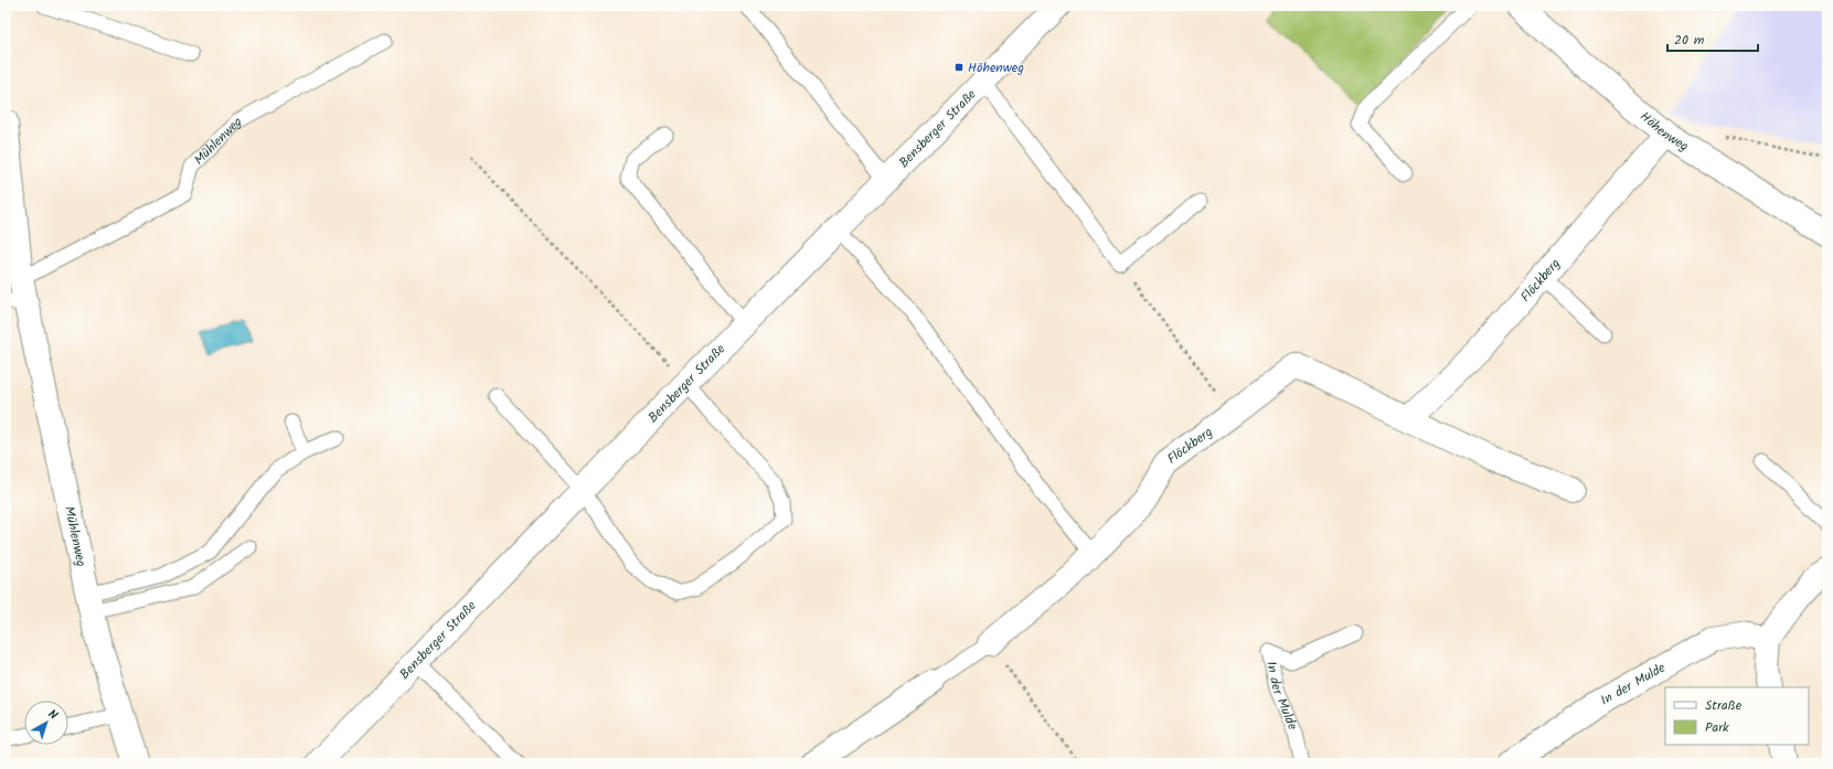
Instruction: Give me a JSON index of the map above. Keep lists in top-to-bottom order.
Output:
{
  "streets": {
    "street": [
      "Bensberger Straße",
      "Höhenweg",
      "Mühlenweg",
      "Flöckberg",
      "In der Mulde"
    ]
  },
  "crossings": [
    ["Höhenweg", "Flöckberg"]
  ],
  "places": {
    "transit": ["Höhenweg"]
  },
  "legend": ["Straße", "Park"],
  "scale_bar": "20 m",
  "north": "top right"
}
